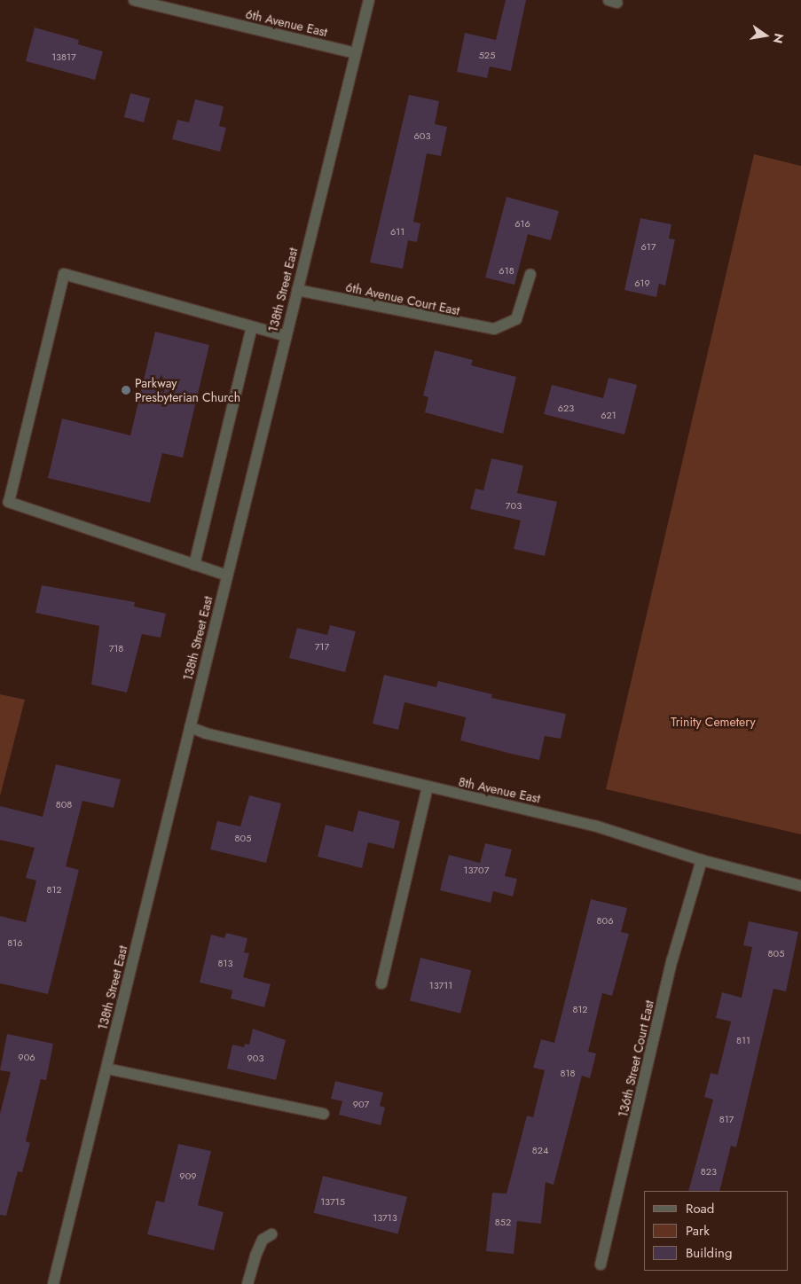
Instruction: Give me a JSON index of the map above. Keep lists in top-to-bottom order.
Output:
{
  "streets": {
    "street": [
      "6th Avenue East",
      "138th Street East",
      "6th Avenue Court East",
      "8th Avenue East",
      "136th Street Court East"
    ]
  },
  "crossings": [
    ["6th Avenue East", "138th Street East"],
    ["138th Street East", "6th Avenue Court East"],
    ["138th Street East", "8th Avenue East"],
    ["8th Avenue East", "136th Street Court East"]
  ],
  "parks": ["Trinity Cemetery"],
  "places": ["Parkway Presbyterian Church"],
  "house_numbers": [
    "525",
    "13817",
    "603",
    "616",
    "611",
    "617",
    "618",
    "619",
    "623",
    "621",
    "703",
    "717",
    "718",
    "808",
    "805",
    "13707",
    "812",
    "806",
    "816",
    "805",
    "813",
    "13711",
    "812",
    "811",
    "906",
    "903",
    "818",
    "907",
    "817",
    "824",
    "823",
    "909",
    "13715",
    "13713",
    "852"
  ],
  "legend": ["Road", "Park", "Building"],
  "north": "right"
}
